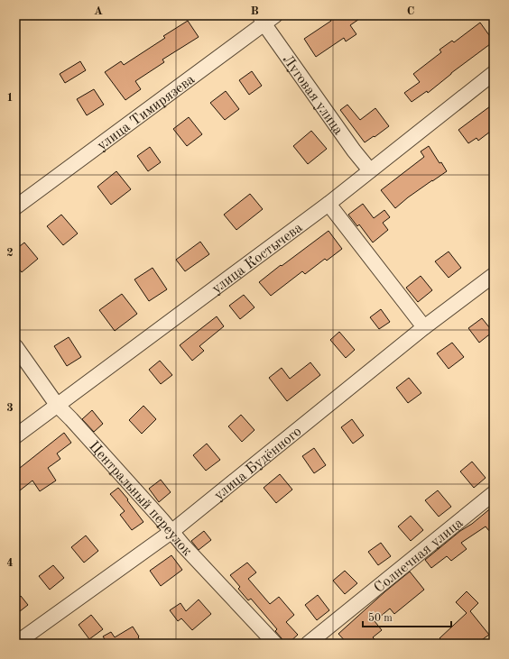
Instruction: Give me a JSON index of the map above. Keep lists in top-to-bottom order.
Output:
{
  "streets": {
    "street": [
      "Луговая улица",
      "улица Тимирязева",
      "улица Костычева",
      "улица Будённого",
      "Центральный переулок",
      "Солнечная улица"
    ]
  },
  "crossings": [
    ["Луговая улица", "улица Тимирязева"],
    ["Луговая улица", "улица Костычева"],
    ["улица Костычева", "Центральный переулок"],
    ["улица Будённого", "Центральный переулок"]
  ],
  "scale_bar": "50 m",
  "grid": {
    "columns": ["A", "B", "C"],
    "rows": [
      "1",
      "2",
      "3",
      "4"
    ]
  }
}
